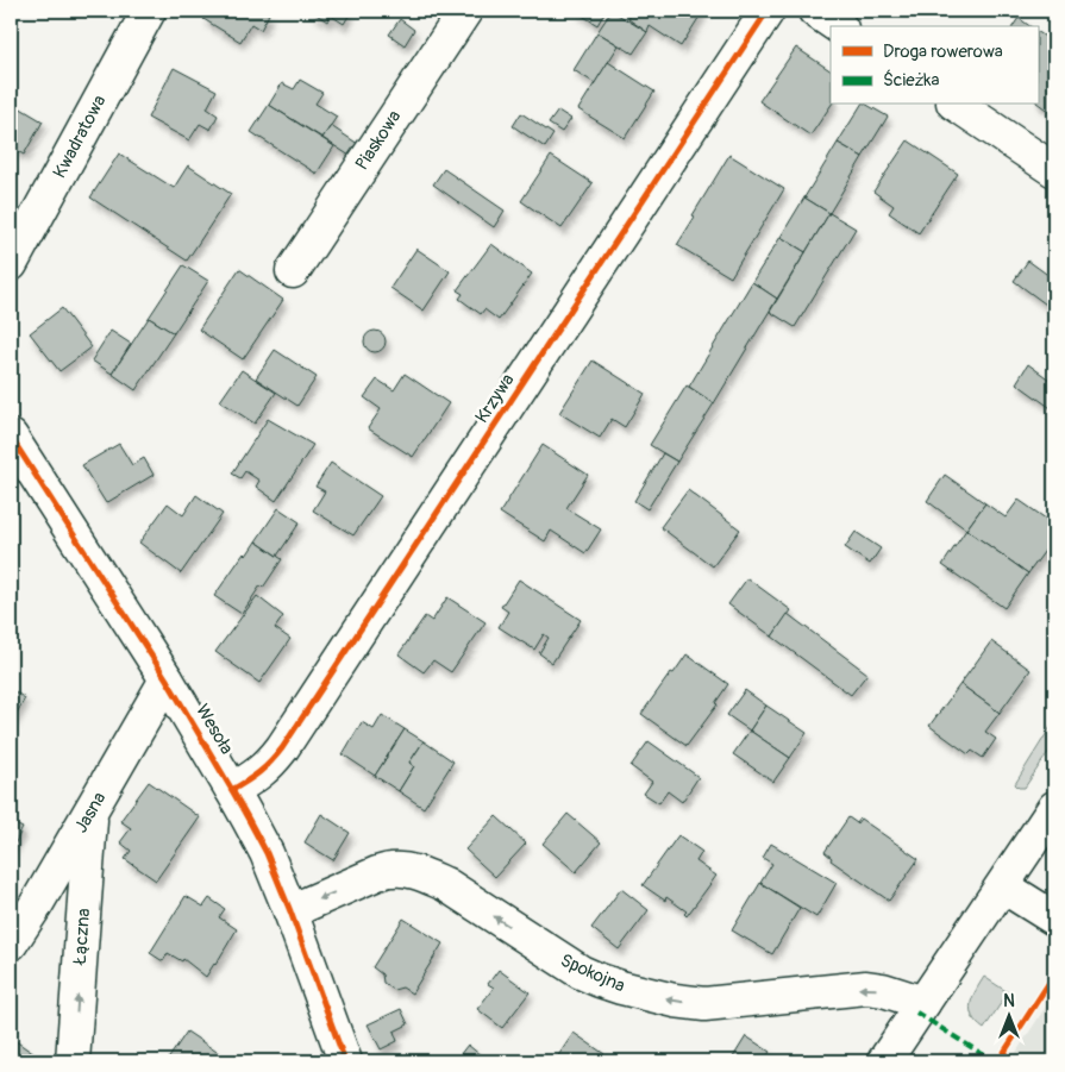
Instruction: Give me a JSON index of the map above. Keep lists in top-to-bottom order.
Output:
{
  "streets": {
    "street": [
      "Kwadratowa",
      "Piaskowa",
      "Krzywa",
      "Wesoła",
      "Jasna",
      "Łączna",
      "Spokojna"
    ]
  },
  "crossings": [
    ["Krzywa", "Wesoła"],
    ["Wesoła", "Jasna"],
    ["Wesoła", "Spokojna"],
    ["Jasna", "Łączna"]
  ],
  "one_way": ["Łączna", "Spokojna"],
  "legend": ["Droga rowerowa", "Ścieżka"],
  "north": "top"
}
